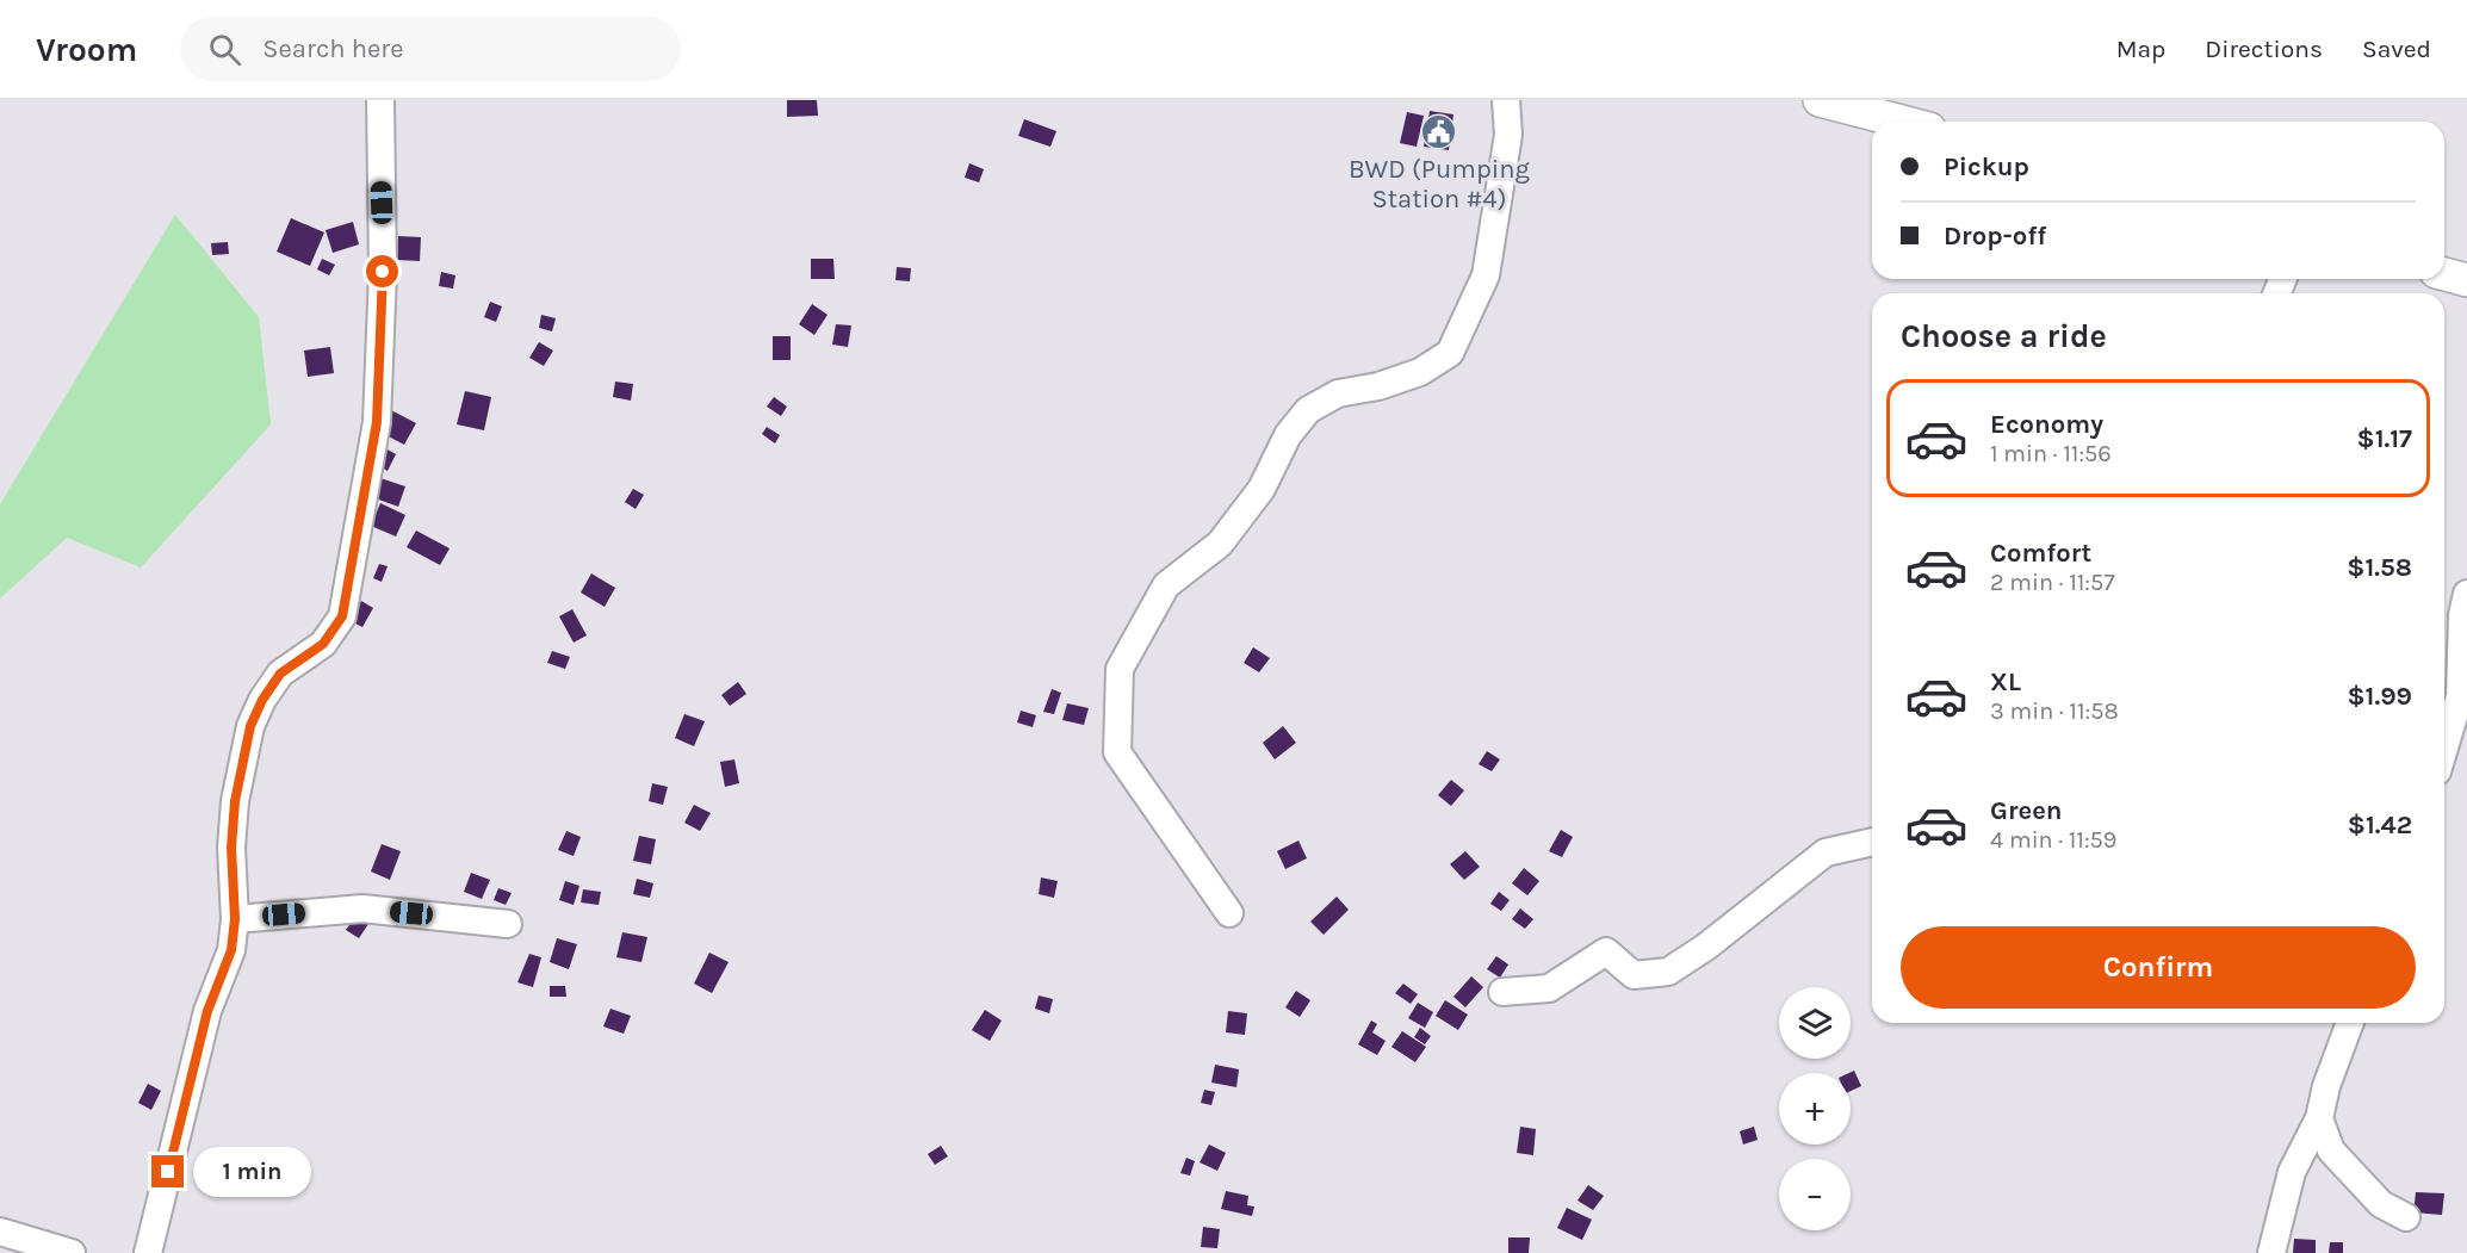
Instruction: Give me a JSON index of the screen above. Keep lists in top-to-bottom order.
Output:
{
  "places": {
    "public building": ["BWD (Pumping Station #4)"]
  },
  "page": {
    "header": "Vroom",
    "search": "Search here",
    "nav": ["Map", "Directions", "Saved"],
    "banner": ["Pickup", "Drop-off"],
    "heading": "Choose a ride",
    "list": [
      {
        "name": "Economy",
        "note": "1 min · 11:56",
        "value": "$1.17"
      },
      {
        "name": "Comfort",
        "note": "2 min · 11:57",
        "value": "$1.58"
      },
      {
        "name": "XL",
        "note": "3 min · 11:58",
        "value": "$1.99"
      },
      {
        "name": "Green",
        "note": "4 min · 11:59",
        "value": "$1.42"
      }
    ],
    "buttons": "Confirm",
    "map_buttons": ["+", "−"],
    "bubble": "1 min"
  }
}
